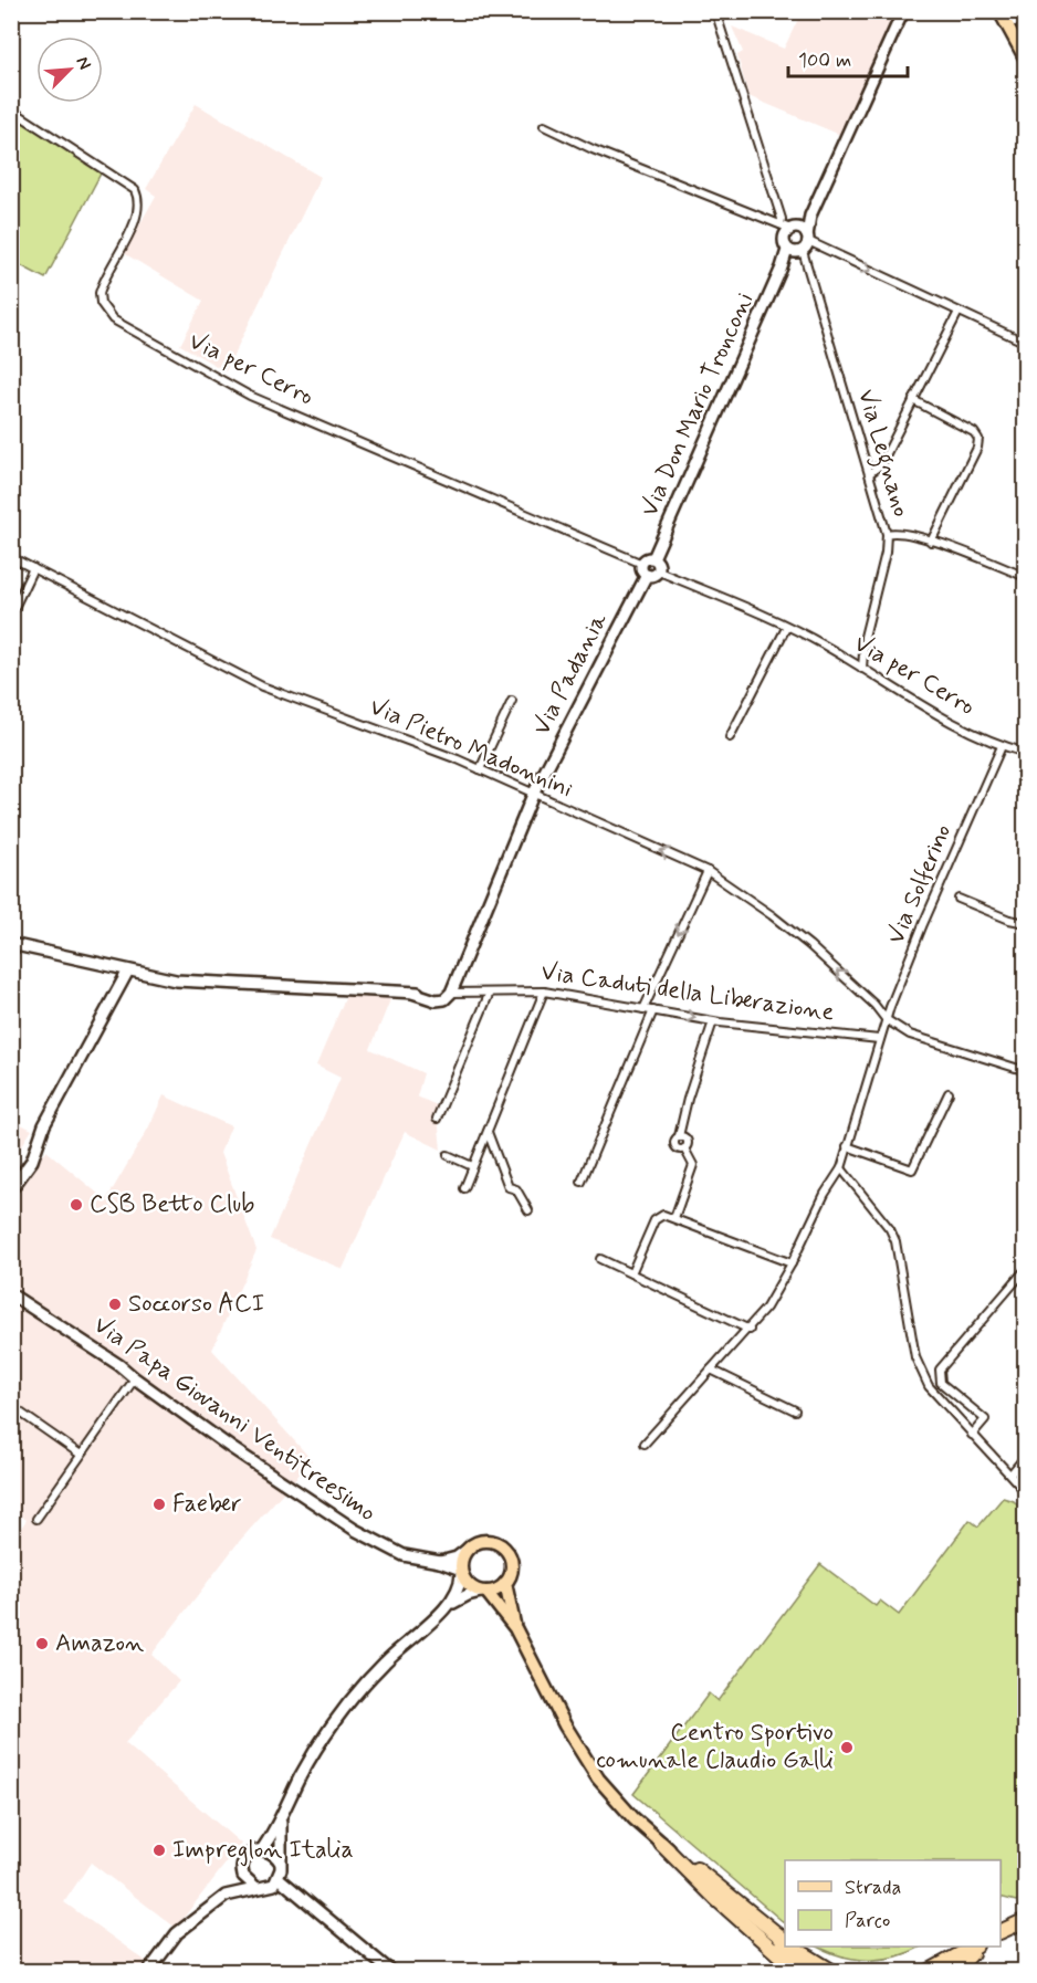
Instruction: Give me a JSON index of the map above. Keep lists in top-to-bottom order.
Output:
{
  "streets": {
    "street": [
      "Via per Cerro",
      "Via Don Mario Tronconi",
      "Via Legnano",
      "Via Padania",
      "Via Pietro Madonnini",
      "Via Solferino",
      "Via Caduti della Liberazione",
      "Via Papa Giovanni Ventitreesimo"
    ]
  },
  "crossings": [
    ["Via per Cerro", "Via Don Mario Tronconi"],
    ["Via per Cerro", "Via Legnano"],
    ["Via per Cerro", "Via Padania"],
    ["Via per Cerro", "Via Solferino"],
    ["Via Don Mario Tronconi", "Via Legnano"],
    ["Via Don Mario Tronconi", "Via Padania"],
    ["Via Padania", "Via Pietro Madonnini"],
    ["Via Padania", "Via Caduti della Liberazione"],
    ["Via Pietro Madonnini", "Via Solferino"],
    ["Via Solferino", "Via Caduti della Liberazione"]
  ],
  "one_way": ["Via Pietro Madonnini"],
  "places": [
    "CSB Betto Club",
    "Soccorso ACI",
    "Faeber",
    "Amazon",
    "Centro Sportivo comunale Claudio Galli",
    "Impreglon Italia"
  ],
  "legend": ["Strada", "Parco"],
  "scale_bar": "100 m",
  "north": "top right"
}
